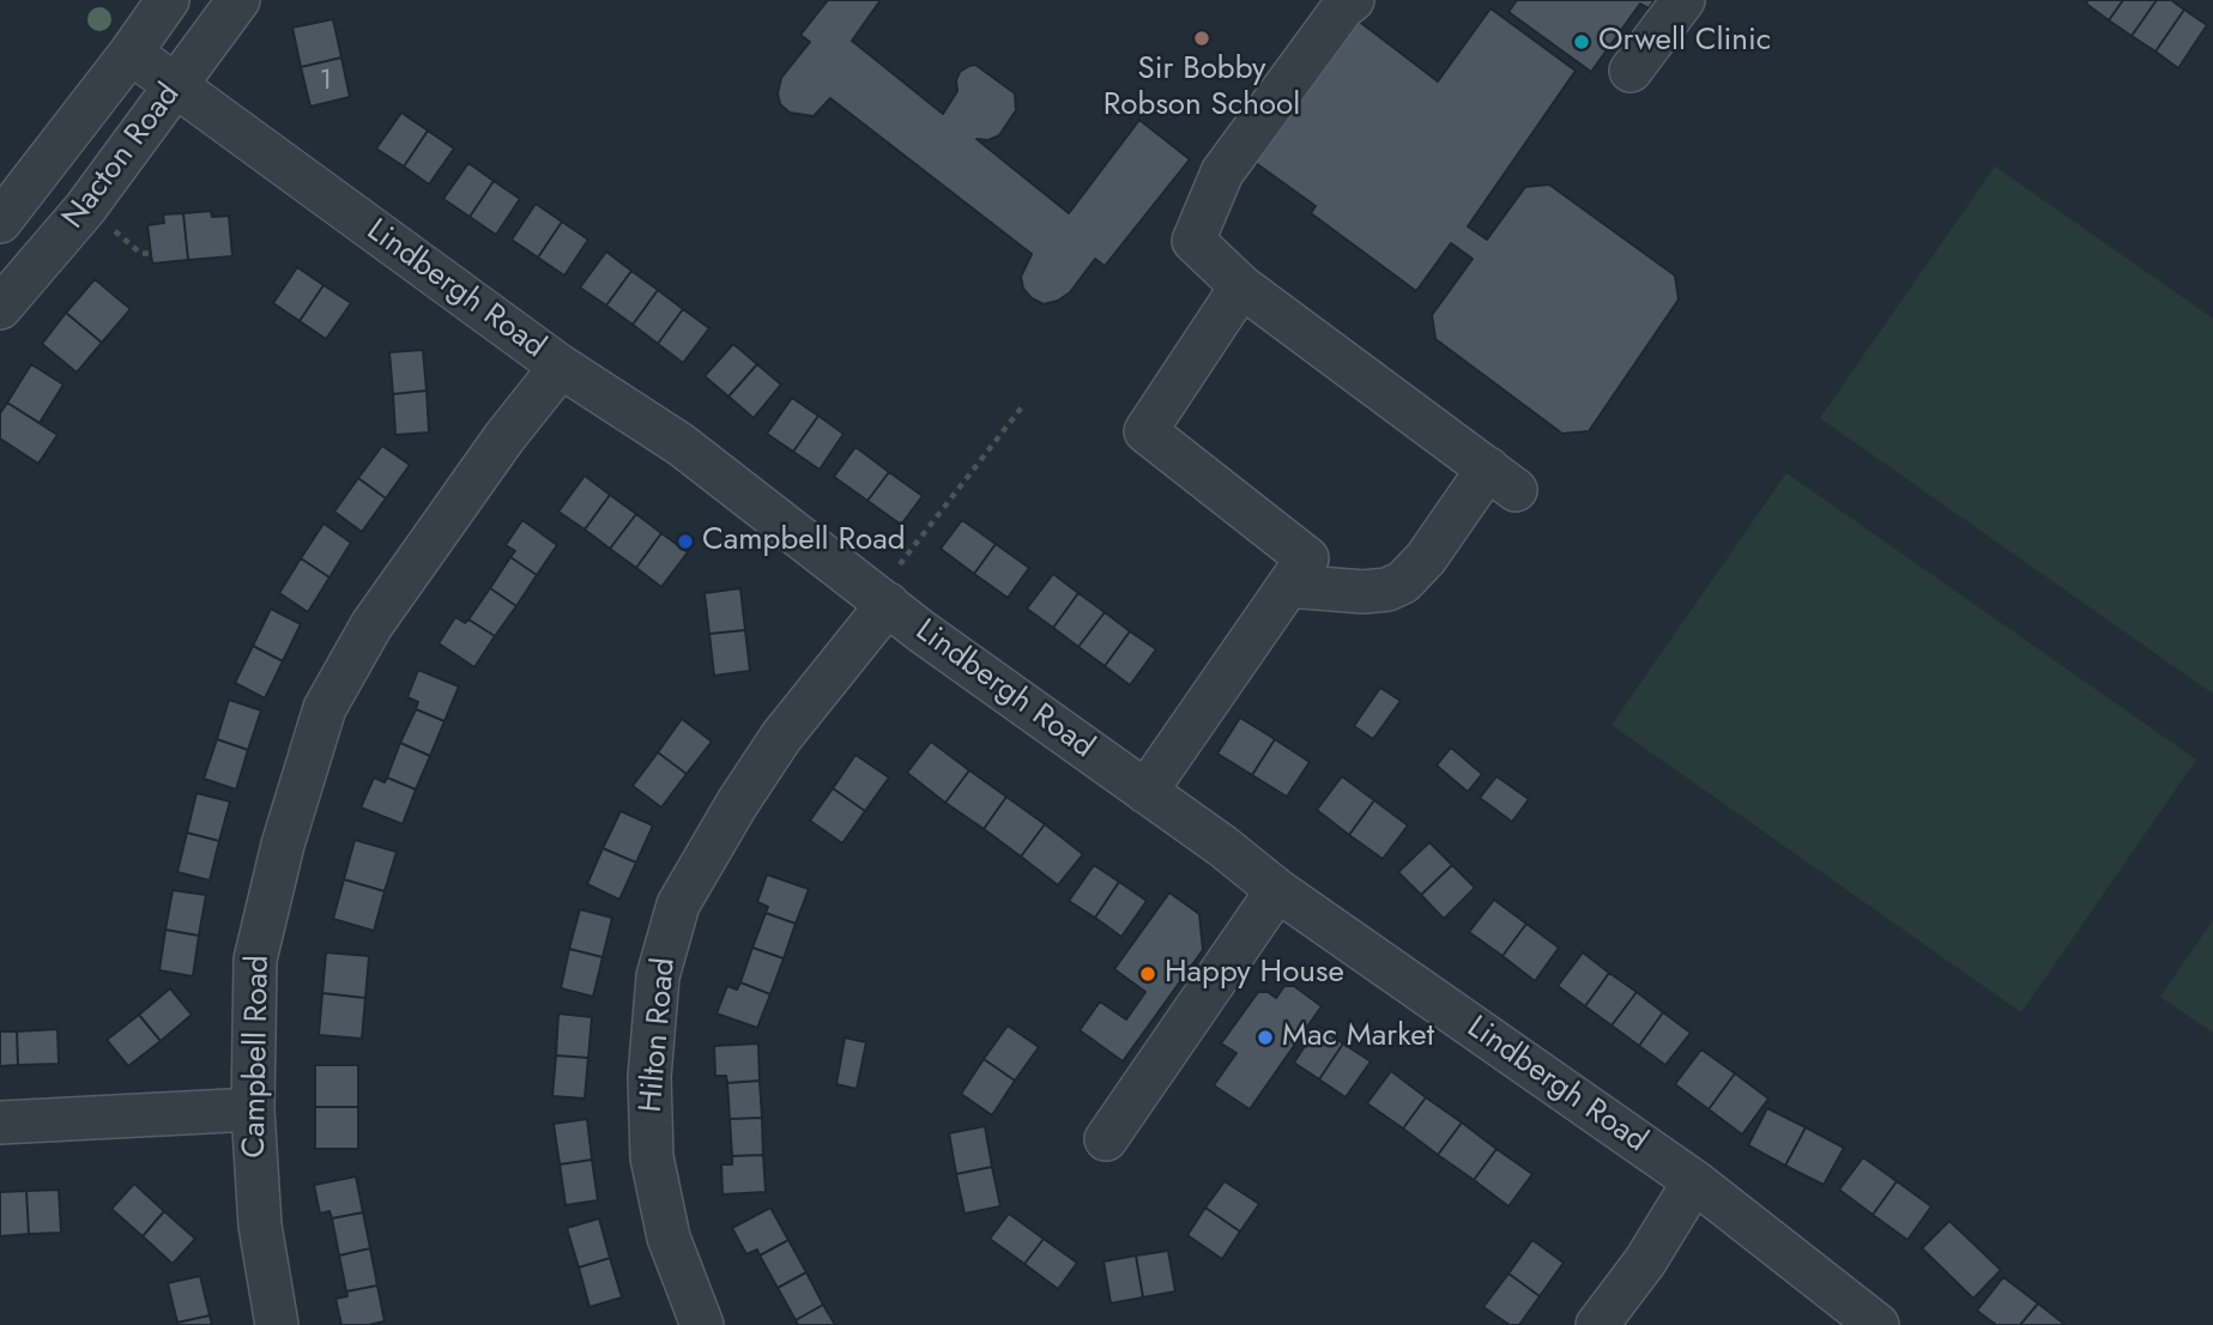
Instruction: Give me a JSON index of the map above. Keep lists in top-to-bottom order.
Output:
{
  "streets": {
    "street": [
      "Nacton Road",
      "Lindbergh Road",
      "Hilton Road",
      "Campbell Road"
    ]
  },
  "crossings": [
    ["Nacton Road", "Lindbergh Road"],
    ["Lindbergh Road", "Hilton Road"],
    ["Lindbergh Road", "Campbell Road"]
  ],
  "places": [
    "Sir Bobby Robson School",
    "Orwell Clinic",
    "Campbell Road",
    "Happy House",
    "Mac Market"
  ],
  "house_numbers": ["1"]
}
